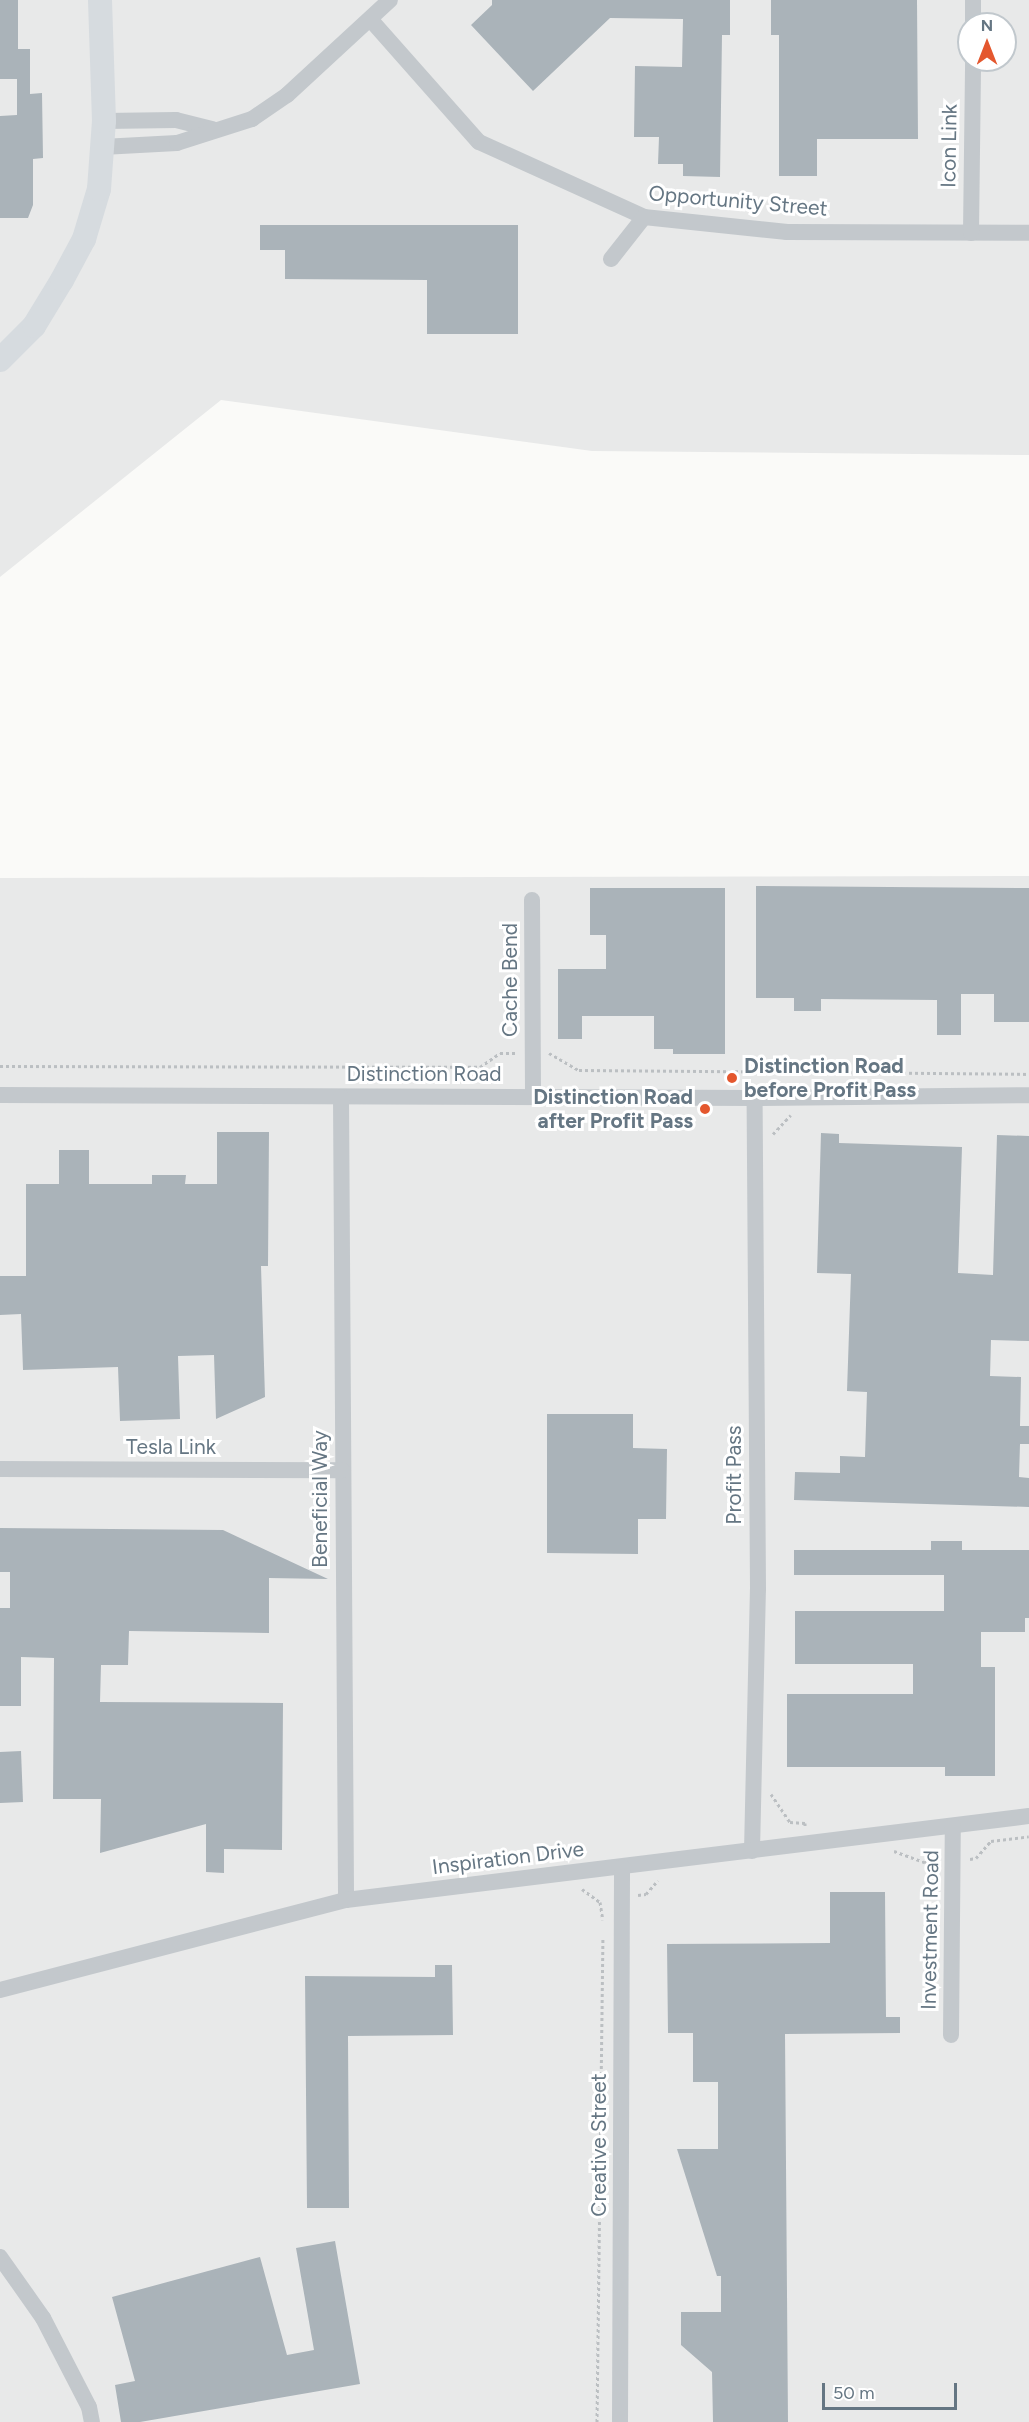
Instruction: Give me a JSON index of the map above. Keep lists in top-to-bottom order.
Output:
{
  "streets": {
    "street": [
      "Icon Link",
      "Opportunity Street",
      "Cache Bend",
      "Distinction Road",
      "Tesla Link",
      "Profit Pass",
      "Beneficial Way",
      "Inspiration Drive",
      "Investment Road",
      "Creative Street"
    ]
  },
  "crossings": [
    ["Icon Link", "Opportunity Street"],
    ["Cache Bend", "Distinction Road"],
    ["Distinction Road", "Profit Pass"],
    ["Distinction Road", "Beneficial Way"],
    ["Tesla Link", "Beneficial Way"],
    ["Profit Pass", "Inspiration Drive"],
    ["Beneficial Way", "Inspiration Drive"],
    ["Inspiration Drive", "Investment Road"],
    ["Inspiration Drive", "Creative Street"]
  ],
  "places": ["Distinction Road before Profit Pass", "Distinction Road after Profit Pass"],
  "scale_bar": "50 m",
  "north": "top"
}
